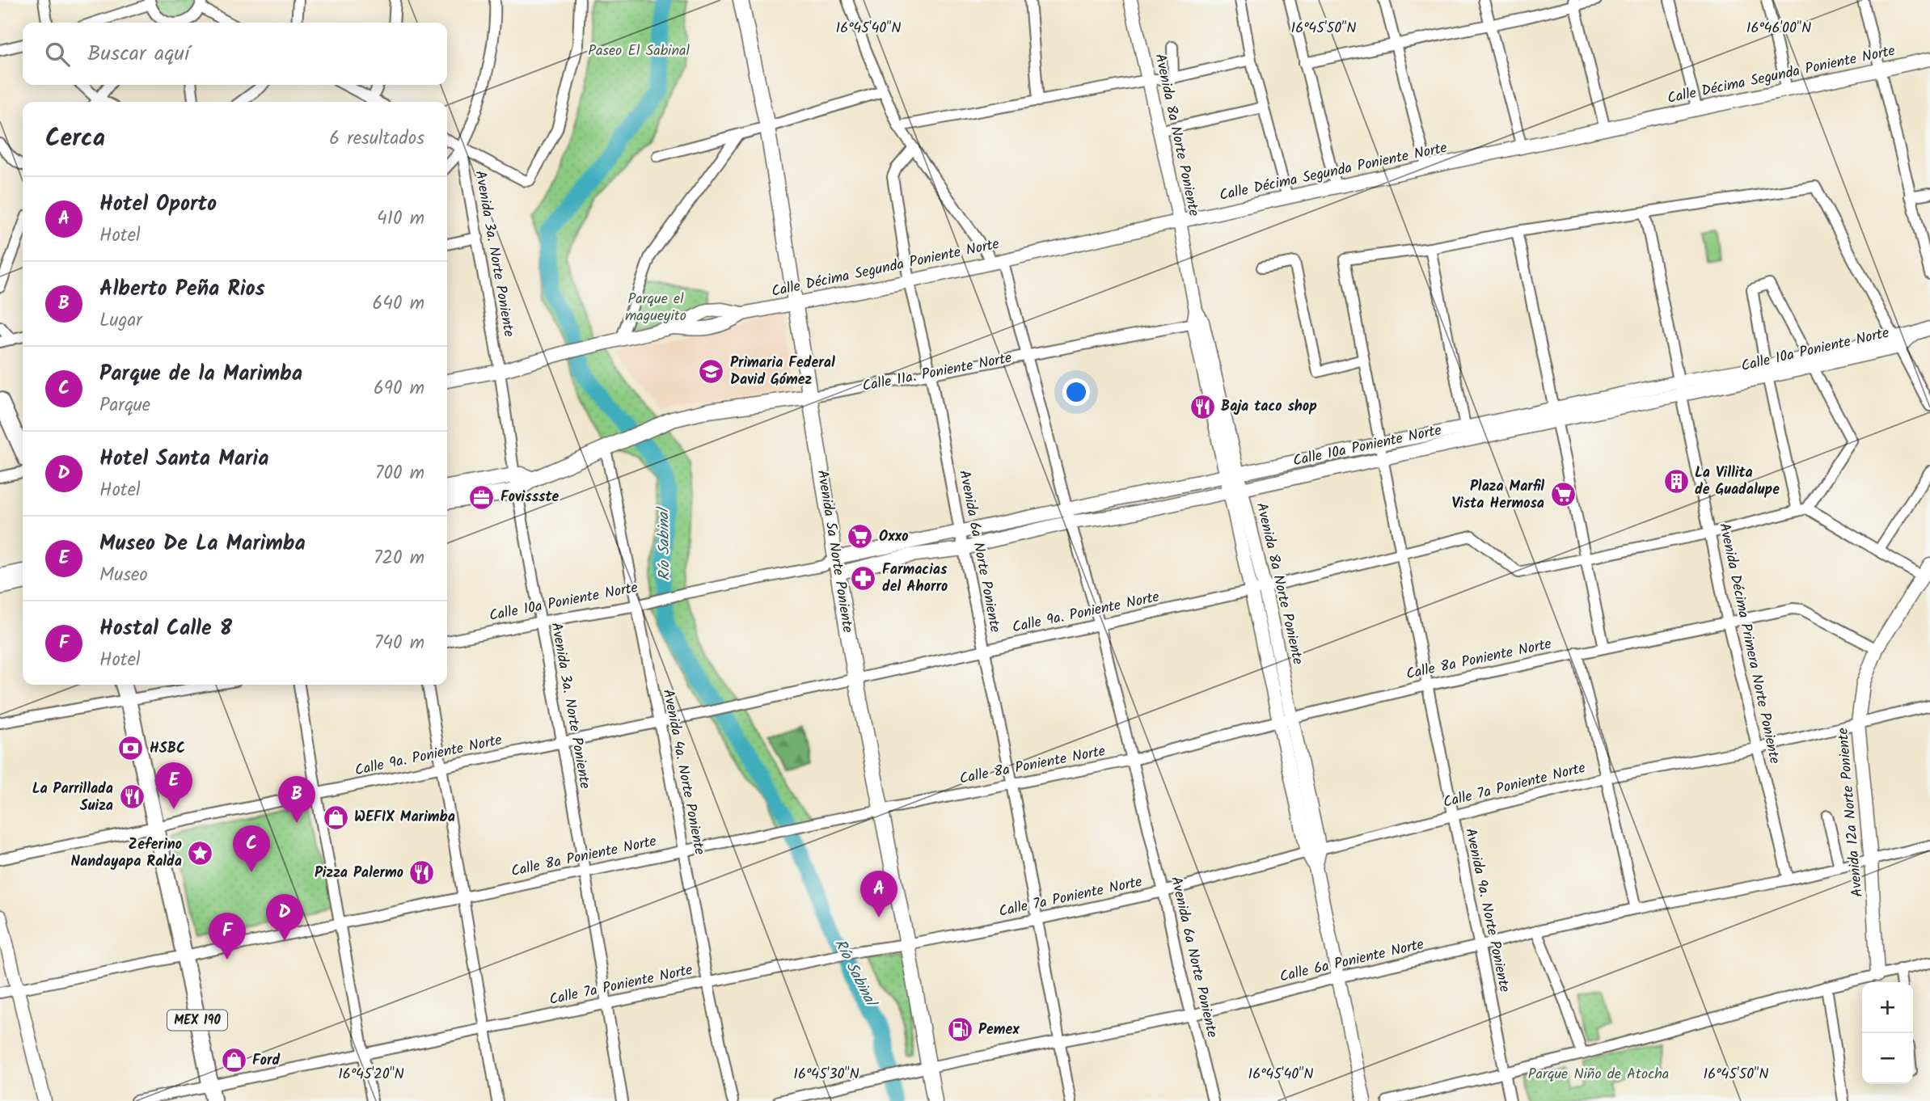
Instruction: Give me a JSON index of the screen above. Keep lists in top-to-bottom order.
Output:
{
  "streets": {
    "main road": ["Calle 11a. Poniente Norte", "Avenida 5a Norte Poniente", "MEX 190"],
    "street": [
      "Calle Décima Segunda Poniente Norte",
      "Avenida 8a Norte Poniente",
      "Avenida 3a. Norte Poniente",
      "Calle 10a Poniente Norte",
      "Avenida 6a Norte Poniente",
      "Calle 9a. Poniente Norte",
      "Avenida Décima Primera Norte Poniente",
      "Calle 8a Poniente Norte",
      "Avenida 4a. Norte Poniente",
      "Calle 7a Poniente Norte",
      "Avenida 12a Norte Poniente",
      "Avenida 9a. Norte Poniente",
      "Calle 6a Poniente Norte"
    ]
  },
  "crossings": [
    ["Calle Décima Segunda Poniente Norte", "Avenida 8a Norte Poniente"],
    ["Calle Décima Segunda Poniente Norte", "Avenida 3a. Norte Poniente"],
    ["Calle Décima Segunda Poniente Norte", "Avenida 5a Norte Poniente"],
    ["Calle Décima Segunda Poniente Norte", "Avenida 6a Norte Poniente"],
    ["Avenida 8a Norte Poniente", "Calle 10a Poniente Norte"],
    ["Avenida 8a Norte Poniente", "Calle 11a. Poniente Norte"],
    ["Avenida 8a Norte Poniente", "Calle 9a. Poniente Norte"],
    ["Avenida 8a Norte Poniente", "Calle 8a Poniente Norte"],
    ["Avenida 8a Norte Poniente", "Calle 7a Poniente Norte"],
    ["Avenida 8a Norte Poniente", "Calle 6a Poniente Norte"],
    ["Avenida 3a. Norte Poniente", "Calle 10a Poniente Norte"],
    ["Avenida 3a. Norte Poniente", "Calle 11a. Poniente Norte"],
    ["Avenida 3a. Norte Poniente", "Calle 9a. Poniente Norte"],
    ["Avenida 3a. Norte Poniente", "Calle 8a Poniente Norte"],
    ["Avenida 3a. Norte Poniente", "Calle 7a Poniente Norte"],
    ["Calle 10a Poniente Norte", "Avenida 5a Norte Poniente"],
    ["Calle 10a Poniente Norte", "Avenida 6a Norte Poniente"],
    ["Calle 10a Poniente Norte", "Avenida Décima Primera Norte Poniente"],
    ["Calle 10a Poniente Norte", "Avenida 4a. Norte Poniente"],
    ["Calle 10a Poniente Norte", "Avenida 9a. Norte Poniente"],
    ["Calle 11a. Poniente Norte", "Avenida 5a Norte Poniente"],
    ["Calle 11a. Poniente Norte", "Avenida 6a Norte Poniente"],
    ["Calle 11a. Poniente Norte", "Avenida 4a. Norte Poniente"],
    ["Avenida 5a Norte Poniente", "Calle 9a. Poniente Norte"],
    ["Avenida 5a Norte Poniente", "Calle 8a Poniente Norte"],
    ["Avenida 5a Norte Poniente", "Calle 7a Poniente Norte"],
    ["Avenida 5a Norte Poniente", "Calle 6a Poniente Norte"],
    ["Avenida 6a Norte Poniente", "Calle 9a. Poniente Norte"],
    ["Avenida 6a Norte Poniente", "Calle 8a Poniente Norte"],
    ["Avenida 6a Norte Poniente", "Calle 7a Poniente Norte"],
    ["Avenida 6a Norte Poniente", "Calle 6a Poniente Norte"],
    ["Calle 9a. Poniente Norte", "Avenida 4a. Norte Poniente"],
    ["Calle 9a. Poniente Norte", "Avenida 9a. Norte Poniente"],
    ["Calle 9a. Poniente Norte", "MEX 190"],
    ["Avenida Décima Primera Norte Poniente", "Calle 8a Poniente Norte"],
    ["Avenida Décima Primera Norte Poniente", "Calle 7a Poniente Norte"],
    ["Avenida Décima Primera Norte Poniente", "Calle 6a Poniente Norte"],
    ["Calle 8a Poniente Norte", "Avenida 4a. Norte Poniente"],
    ["Calle 8a Poniente Norte", "Avenida 12a Norte Poniente"],
    ["Calle 8a Poniente Norte", "Avenida 9a. Norte Poniente"],
    ["Calle 8a Poniente Norte", "MEX 190"],
    ["Avenida 4a. Norte Poniente", "Calle 7a Poniente Norte"],
    ["Calle 7a Poniente Norte", "Avenida 12a Norte Poniente"],
    ["Calle 7a Poniente Norte", "Avenida 9a. Norte Poniente"],
    ["Calle 7a Poniente Norte", "MEX 190"],
    ["Avenida 12a Norte Poniente", "Calle 6a Poniente Norte"],
    ["Avenida 9a. Norte Poniente", "Calle 6a Poniente Norte"]
  ],
  "water": ["Río Sabinal"],
  "parks": ["Paseo El Sabinal", "Parque el magueyito", "Parque Niño de Atocha"],
  "places": {
    "school or university": ["Primaria Federal David Gómez"],
    "restaurant": ["Baja taco shop", "La Parrillada Suiza", "Pizza Palermo"],
    "building": ["La Villita de Guadalupe"],
    "supermarket": ["Plaza Marfil Vista Hermosa", "Oxxo"],
    "office": ["Fovissste"],
    "pharmacy": ["Farmacias del Ahorro"],
    "bank": ["HSBC"],
    "shop": ["WEFIX Marimba", "Ford"],
    "place": ["Zeferino Nandayapa Ralda"],
    "fuel station": ["Pemex"]
  },
  "page": {
    "search": "Buscar aquí",
    "heading": ["Cerca", "6 resultados"],
    "list": [
      {
        "mark": "A",
        "name": "Hotel Oporto",
        "note": "Hotel",
        "value": "410 m"
      },
      {
        "mark": "B",
        "name": "Alberto Peña Rios",
        "note": "Lugar",
        "value": "640 m"
      },
      {
        "mark": "C",
        "name": "Parque de la Marimba",
        "note": "Parque",
        "value": "690 m"
      },
      {
        "mark": "D",
        "name": "Hotel Santa Maria",
        "note": "Hotel",
        "value": "700 m"
      },
      {
        "mark": "E",
        "name": "Museo De La Marimba",
        "note": "Museo",
        "value": "720 m"
      },
      {
        "mark": "F",
        "name": "Hostal Calle 8",
        "note": "Hotel",
        "value": "740 m"
      }
    ],
    "pins": [
      "E",
      "B",
      "C",
      "A",
      "D",
      "F"
    ],
    "map_buttons": ["+", "−"]
  },
  "coordinates": [
    "16°45'40\"N",
    "16°45'50\"N",
    "16°46'00\"N",
    "16°45'20\"N",
    "16°45'30\"N"
  ]
}
